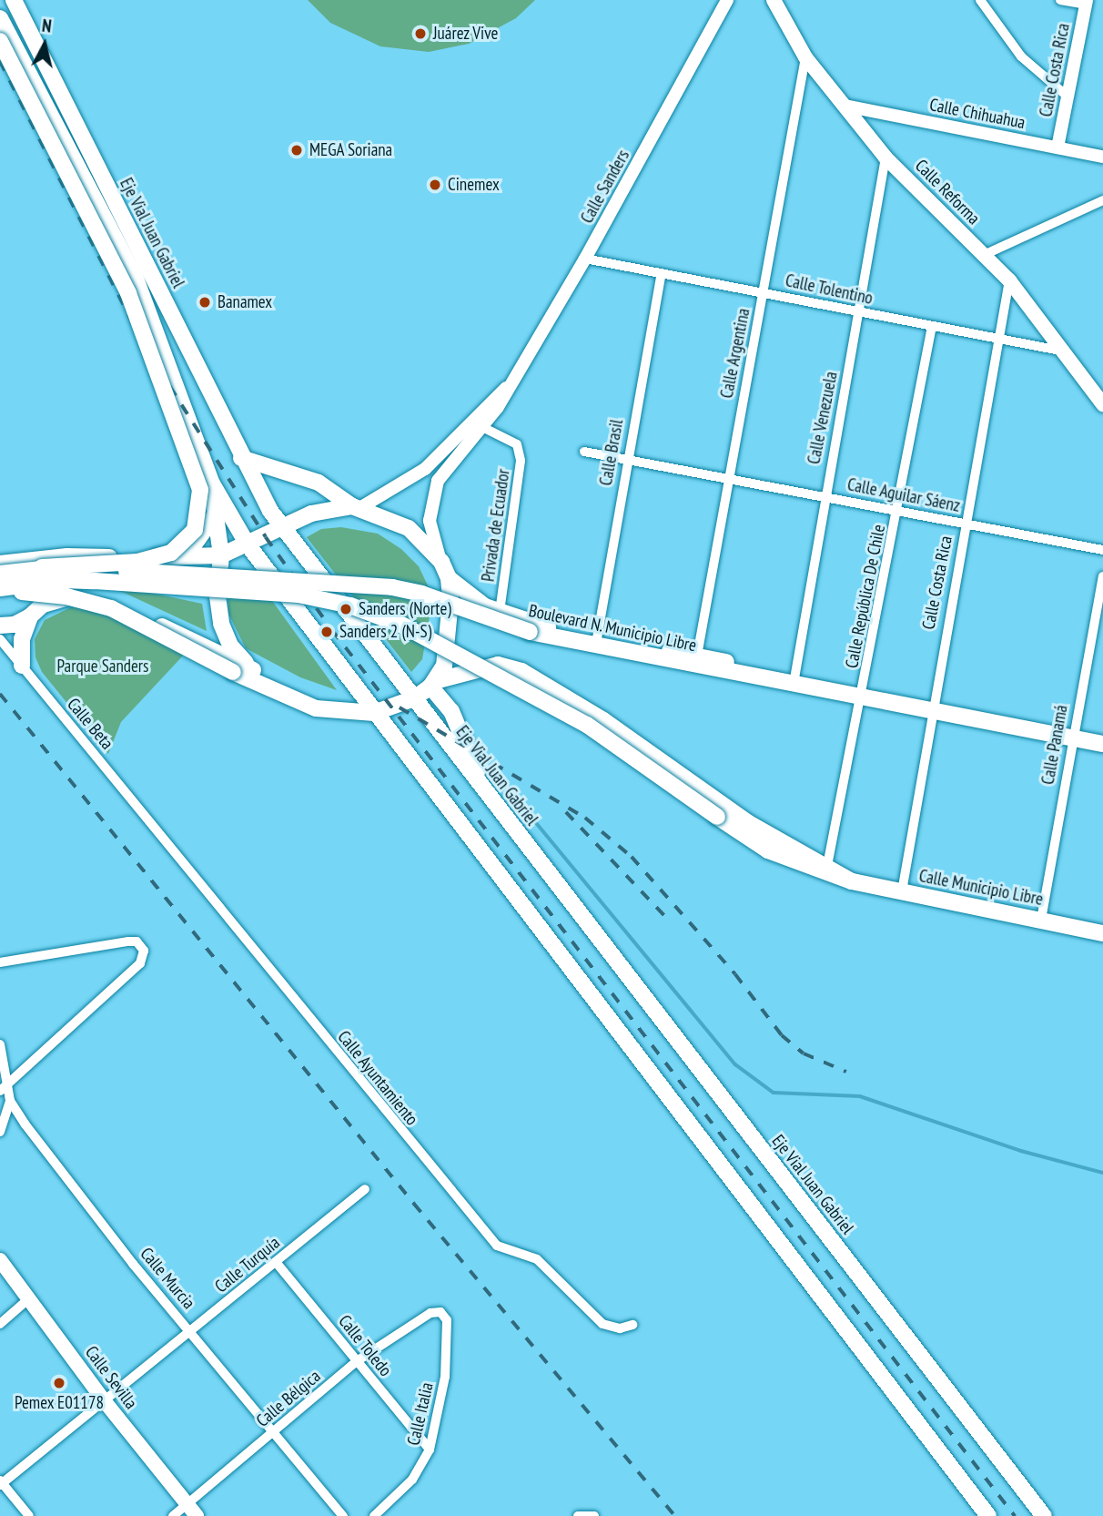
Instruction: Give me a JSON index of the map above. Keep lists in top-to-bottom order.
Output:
{
  "streets": {
    "main road": [
      "Calle Reforma",
      "Eje Vial Juan Gabriel",
      "Boulevard N. Municipio Libre",
      "Calle Municipio Libre",
      "Calle Sevilla"
    ],
    "street": [
      "Calle Costa Rica",
      "Calle Chihuahua",
      "Calle Sanders",
      "Calle Tolentino",
      "Calle Argentina",
      "Calle Venezuela",
      "Calle Brasil",
      "Calle Aguilar Sáenz",
      "Privada de Ecuador",
      "Calle República De Chile",
      "Calle Beta",
      "Calle Panamá",
      "Calle Ayuntamiento",
      "Calle Turquía",
      "Calle Murcia",
      "Calle Toledo",
      "Calle Bélgica",
      "Calle Italia"
    ]
  },
  "crossings": [
    ["Calle Costa Rica", "Calle Chihuahua"],
    ["Calle Costa Rica", "Calle Reforma"],
    ["Calle Costa Rica", "Calle Tolentino"],
    ["Calle Costa Rica", "Calle Aguilar Sáenz"],
    ["Calle Costa Rica", "Boulevard N. Municipio Libre"],
    ["Calle Costa Rica", "Calle Municipio Libre"],
    ["Calle Chihuahua", "Calle Reforma"],
    ["Calle Sanders", "Calle Tolentino"],
    ["Calle Sanders", "Privada de Ecuador"],
    ["Calle Reforma", "Calle Tolentino"],
    ["Calle Reforma", "Calle Argentina"],
    ["Calle Reforma", "Calle Venezuela"],
    ["Calle Tolentino", "Calle Argentina"],
    ["Calle Tolentino", "Calle Venezuela"],
    ["Calle Tolentino", "Calle Brasil"],
    ["Calle Tolentino", "Calle República De Chile"],
    ["Calle Argentina", "Calle Aguilar Sáenz"],
    ["Calle Venezuela", "Calle Aguilar Sáenz"],
    ["Calle Venezuela", "Boulevard N. Municipio Libre"],
    ["Calle Brasil", "Calle Aguilar Sáenz"],
    ["Calle Aguilar Sáenz", "Calle República De Chile"],
    ["Calle República De Chile", "Boulevard N. Municipio Libre"],
    ["Calle República De Chile", "Calle Municipio Libre"],
    ["Boulevard N. Municipio Libre", "Calle Panamá"],
    ["Calle Beta", "Calle Ayuntamiento"],
    ["Calle Panamá", "Calle Municipio Libre"],
    ["Calle Turquía", "Calle Murcia"],
    ["Calle Turquía", "Calle Toledo"],
    ["Calle Turquía", "Calle Sevilla"],
    ["Calle Murcia", "Calle Bélgica"],
    ["Calle Toledo", "Calle Bélgica"],
    ["Calle Toledo", "Calle Italia"],
    ["Calle Sevilla", "Calle Bélgica"],
    ["Calle Bélgica", "Calle Italia"]
  ],
  "parks": ["Parque Sanders"],
  "places": [
    "Juárez Vive",
    "MEGA Soriana",
    "Cinemex",
    "Banamex",
    "Sanders (Norte)",
    "Sanders 2 (N-S)",
    "Pemex E01178"
  ],
  "north": "top"
}
